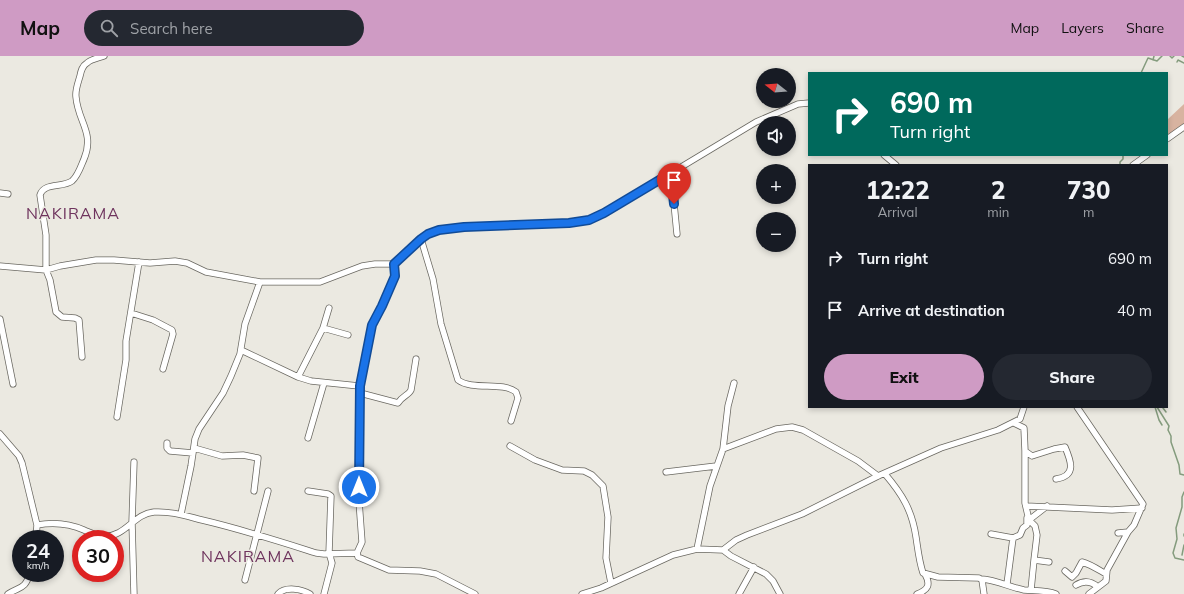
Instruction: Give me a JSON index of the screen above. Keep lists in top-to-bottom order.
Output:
{
  "districts": ["NAKIRAMA", "NAKIRAMA"],
  "north": "left",
  "page": {
    "header": "Map",
    "search": "Search here",
    "nav": ["Map", "Layers", "Share"],
    "map_buttons": ["+", "−"],
    "turn": ["690 m", "Turn right"],
    "eta": [
      "12:22",
      "Arrival",
      "2",
      "min",
      "730",
      "m"
    ],
    "list": [
      {
        "name": "Turn right",
        "value": "690 m"
      },
      {
        "name": "Arrive at destination",
        "value": "40 m"
      }
    ],
    "buttons": ["Exit", "Share"],
    "speed": "24 km/h",
    "limit": "30"
  }
}
